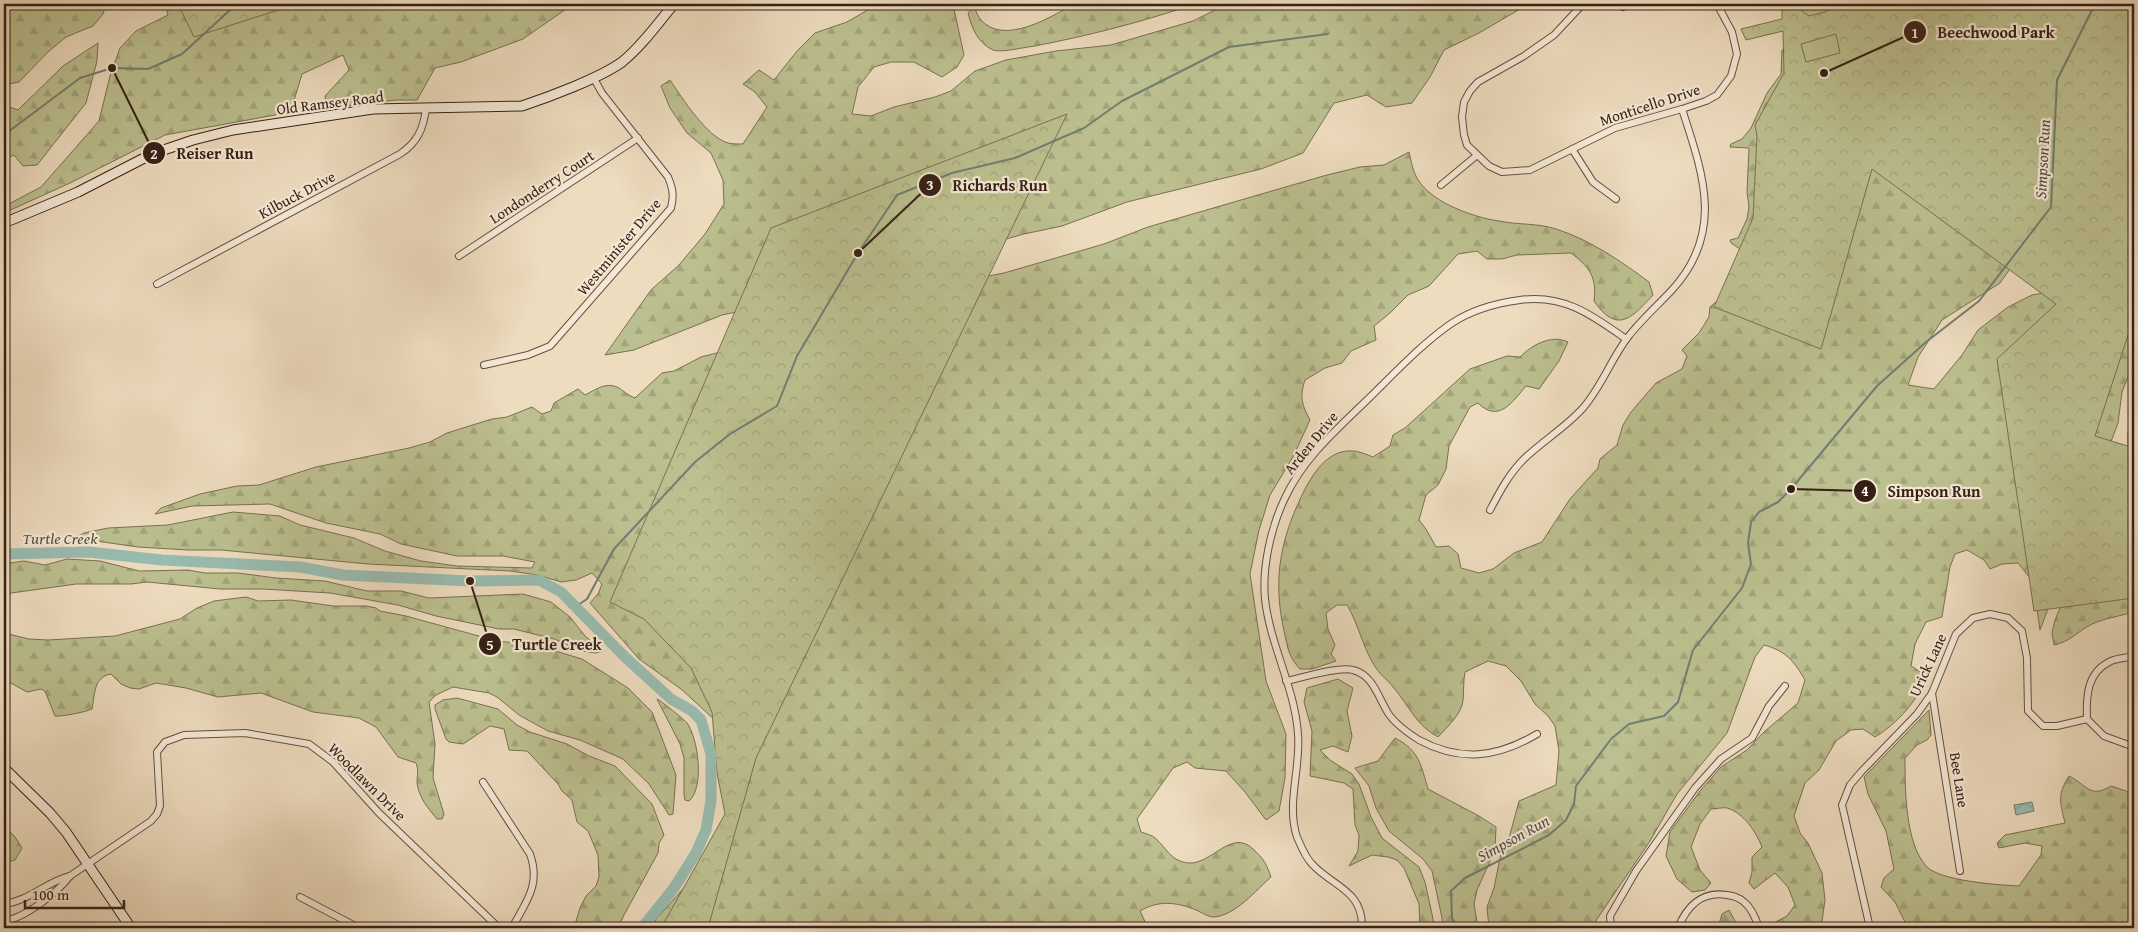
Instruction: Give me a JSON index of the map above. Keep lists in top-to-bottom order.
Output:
{
  "streets": {
    "street": [
      "Old Ramsey Road",
      "Monticello Drive",
      "Londonderry Court",
      "Kilbuck Drive",
      "Westminister Drive",
      "Arden Drive",
      "Urick Lane",
      "Bee Lane",
      "Woodlawn Drive"
    ]
  },
  "crossings": [
    ["Old Ramsey Road", "Kilbuck Drive"],
    ["Old Ramsey Road", "Westminister Drive"],
    ["Londonderry Court", "Westminister Drive"],
    ["Urick Lane", "Bee Lane"]
  ],
  "water": ["Simpson Run", "Turtle Creek"],
  "places": [
    "Reiser Run",
    "Beechwood Park",
    "Richards Run",
    "Simpson Run",
    "Turtle Creek"
  ],
  "scale_bar": "100 m"
}
